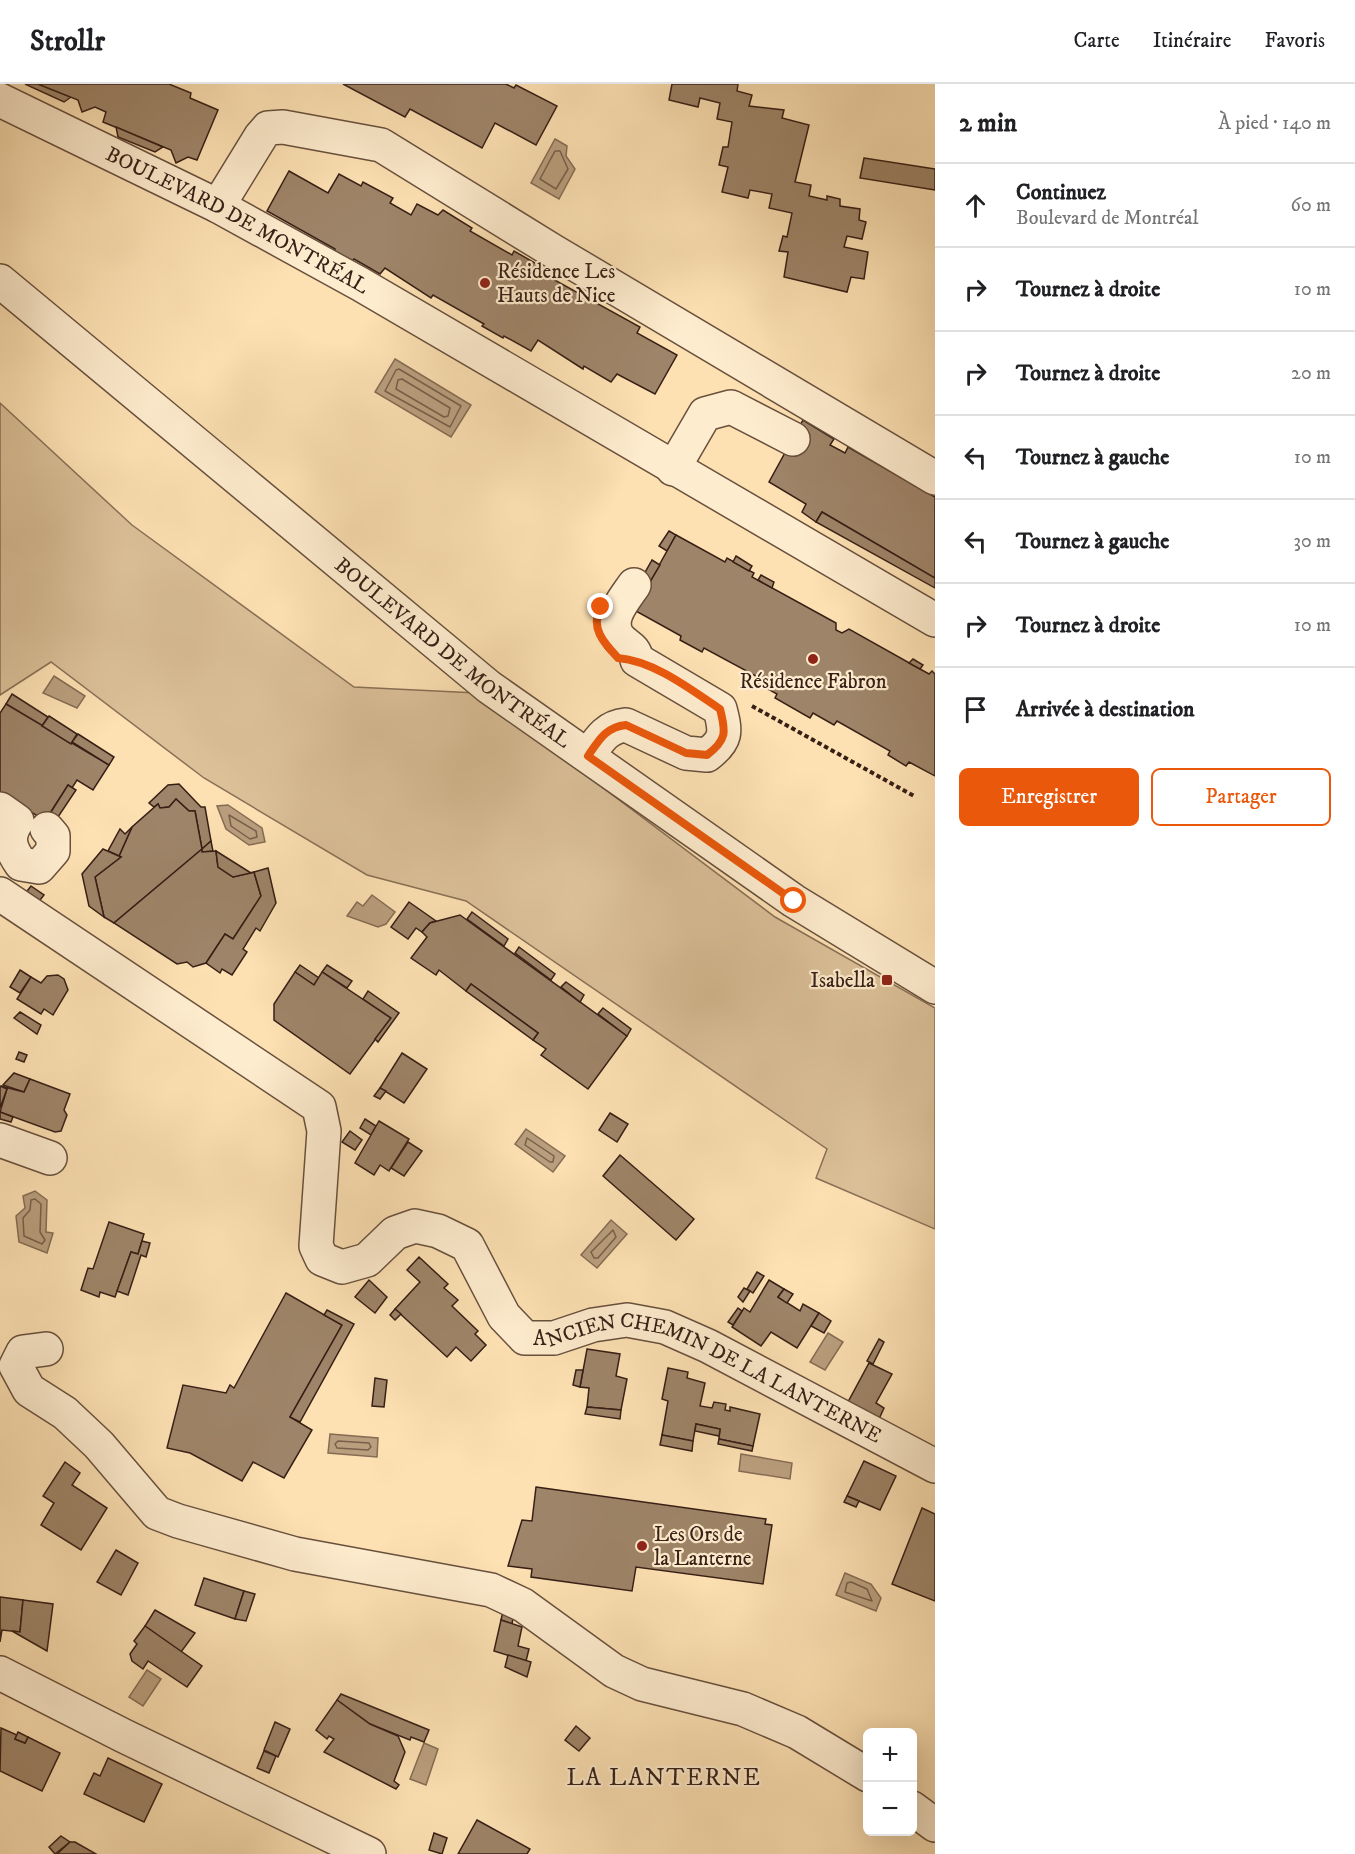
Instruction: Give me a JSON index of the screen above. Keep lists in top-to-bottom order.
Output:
{
  "streets": {
    "street": ["BOULEVARD DE MONTRÉAL", "ANCIEN CHEMIN DE LA LANTERNE"]
  },
  "districts": ["LA LANTERNE"],
  "places": {
    "other": ["Résidence Les Hauts de Nice", "Résidence Fabron", "Les Ors de la Lanterne"],
    "transit": ["Isabella"]
  },
  "page": {
    "header": "Strollr",
    "nav": ["Carte", "Itinéraire", "Favoris"],
    "heading": ["2 min", "À pied · 140 m"],
    "list": [
      ["Continuez", "Boulevard de Montréal", "60 m"],
      ["Tournez à droite", "10 m"],
      ["Tournez à droite", "20 m"],
      ["Tournez à gauche", "10 m"],
      ["Tournez à gauche", "30 m"],
      ["Tournez à droite", "10 m"],
      "Arrivée à destination"
    ],
    "buttons": ["Enregistrer", "Partager"],
    "map_buttons": ["+", "−"]
  }
}
